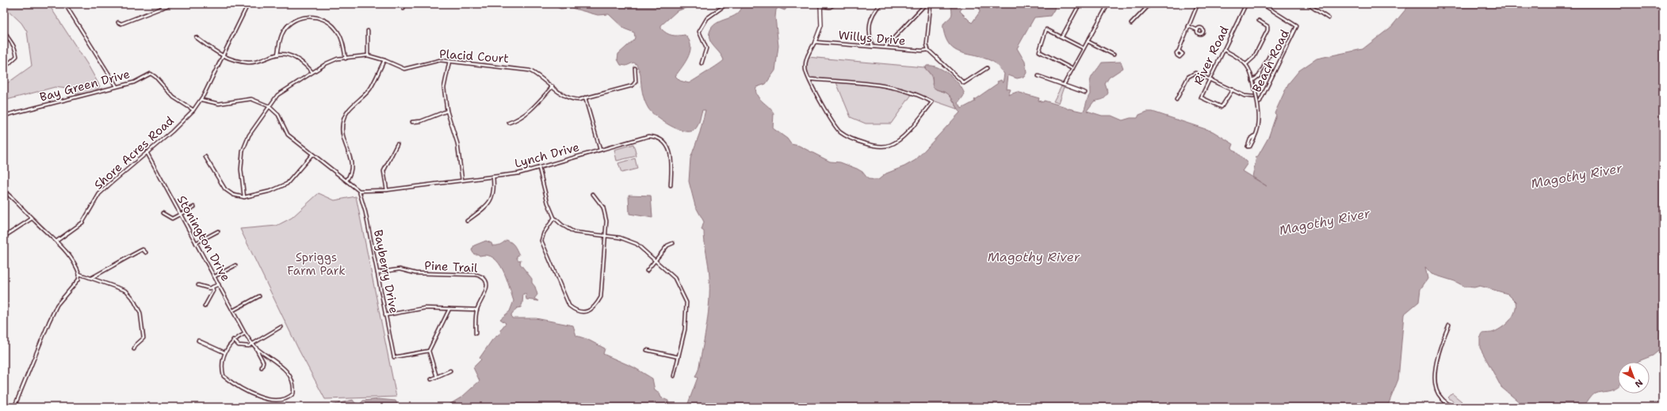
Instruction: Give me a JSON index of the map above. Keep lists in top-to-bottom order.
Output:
{
  "streets": {
    "street": [
      "Willys Drive",
      "River Road",
      "Placid Court",
      "Beach Road",
      "Bay Green Drive",
      "Shore Acres Road",
      "Lynch Drive",
      "Stonington Drive",
      "Pine Trail",
      "Bayberry Drive"
    ]
  },
  "crossings": [
    ["Bay Green Drive", "Shore Acres Road"],
    ["Shore Acres Road", "Stonington Drive"],
    ["Pine Trail", "Bayberry Drive"]
  ],
  "water": ["Magothy River"],
  "parks": ["Spriggs Farm Park"],
  "north": "bottom right"
}
